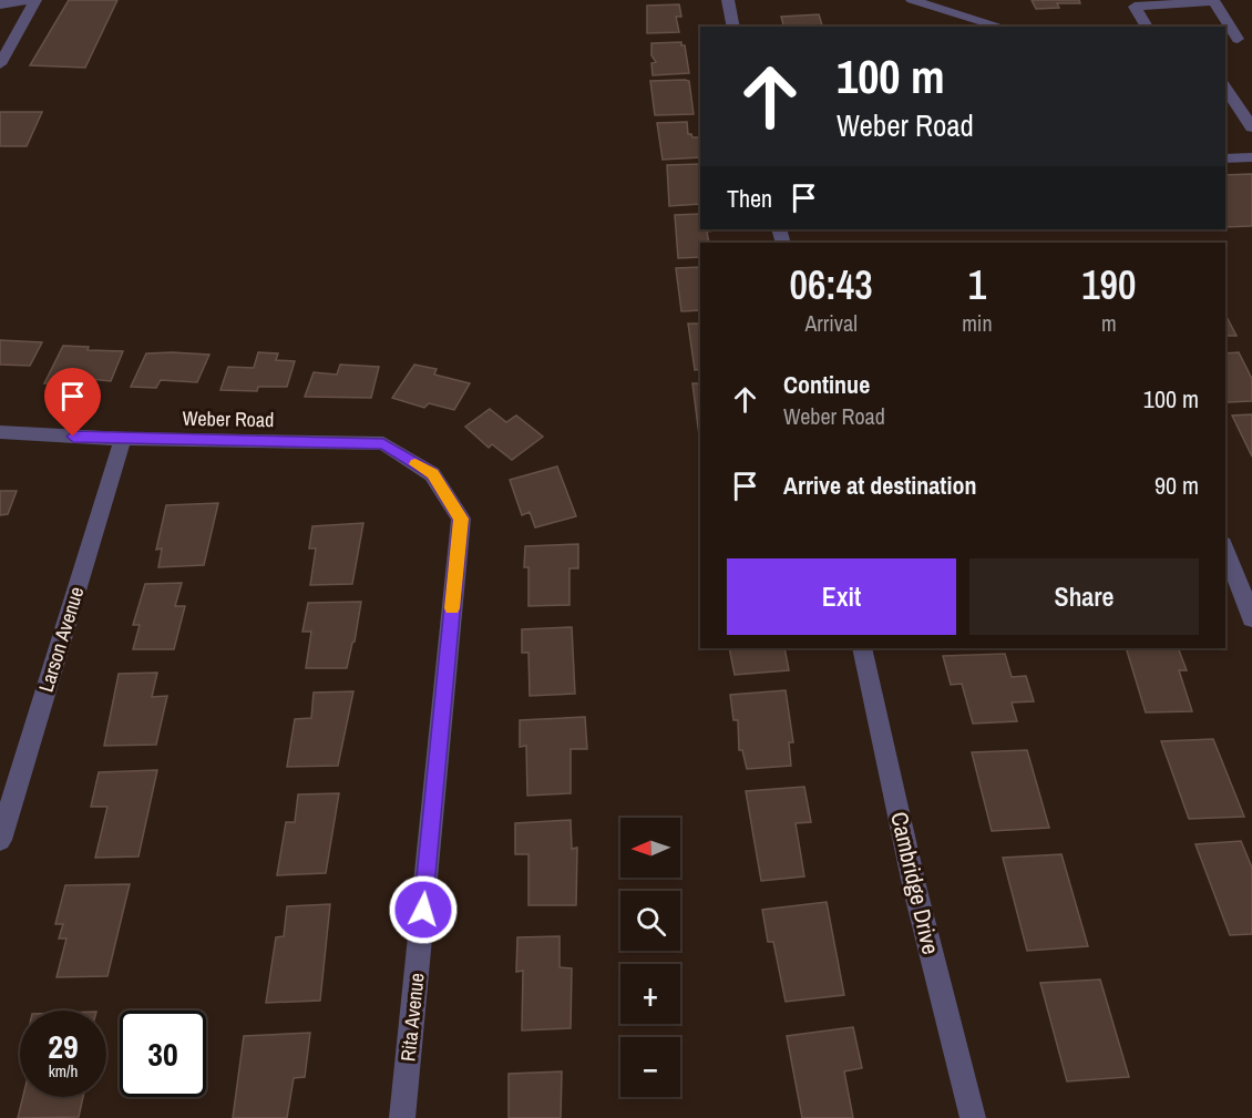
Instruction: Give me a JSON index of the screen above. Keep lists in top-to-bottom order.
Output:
{
  "streets": {
    "street": [
      "Weber Road",
      "Larson Avenue",
      "Cambridge Drive",
      "Rita Avenue"
    ]
  },
  "crossings": [
    ["Weber Road", "Larson Avenue"],
    ["Weber Road", "Rita Avenue"]
  ],
  "north": "left",
  "page": {
    "turn": ["100 m", "Weber Road"],
    "then": "Then",
    "eta": [
      "06:43",
      "Arrival",
      "1",
      "min",
      "190",
      "m"
    ],
    "list": [
      {
        "name": "Continue",
        "note": "Weber Road",
        "value": "100 m"
      },
      {
        "name": "Arrive at destination",
        "value": "90 m"
      }
    ],
    "buttons": ["Exit", "Share"],
    "map_buttons": ["+", "−"],
    "speed": "29 km/h",
    "limit": "30"
  }
}
